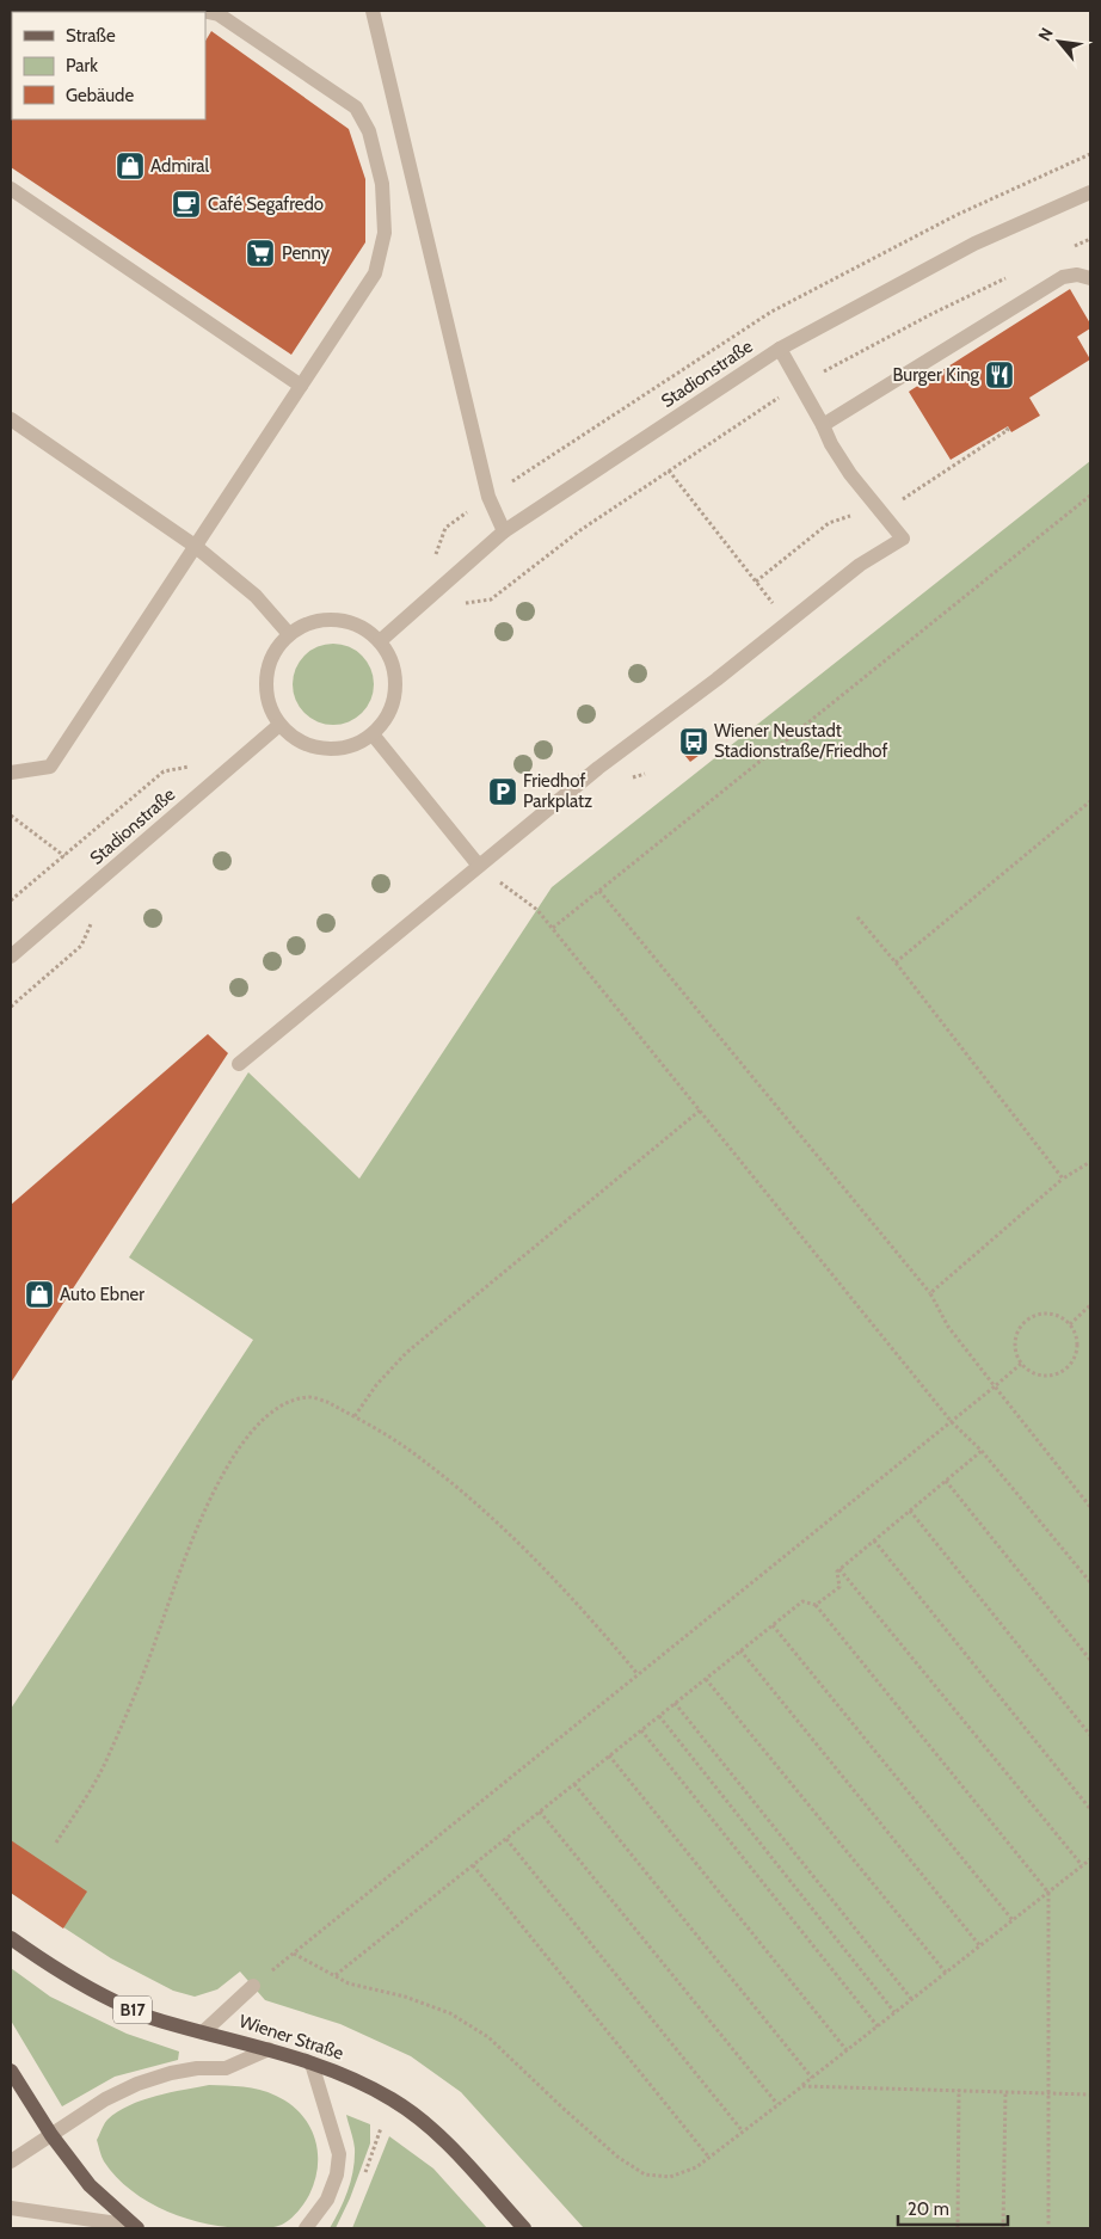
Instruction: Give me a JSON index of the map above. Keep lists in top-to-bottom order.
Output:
{
  "streets": {
    "main road": ["B17", "Wiener Straße"],
    "street": ["Stadionstraße"]
  },
  "places": {
    "shop": ["Admiral", "Auto Ebner"],
    "cafe": ["Café Segafredo"],
    "supermarket": ["Penny"],
    "restaurant": ["Burger King"],
    "bus stop": ["Wiener Neustadt Stadionstraße/Friedhof"],
    "parking": ["Friedhof Parkplatz"]
  },
  "legend": ["Straße", "Park", "Gebäude"],
  "scale_bar": "20 m",
  "north": "top left"
}
